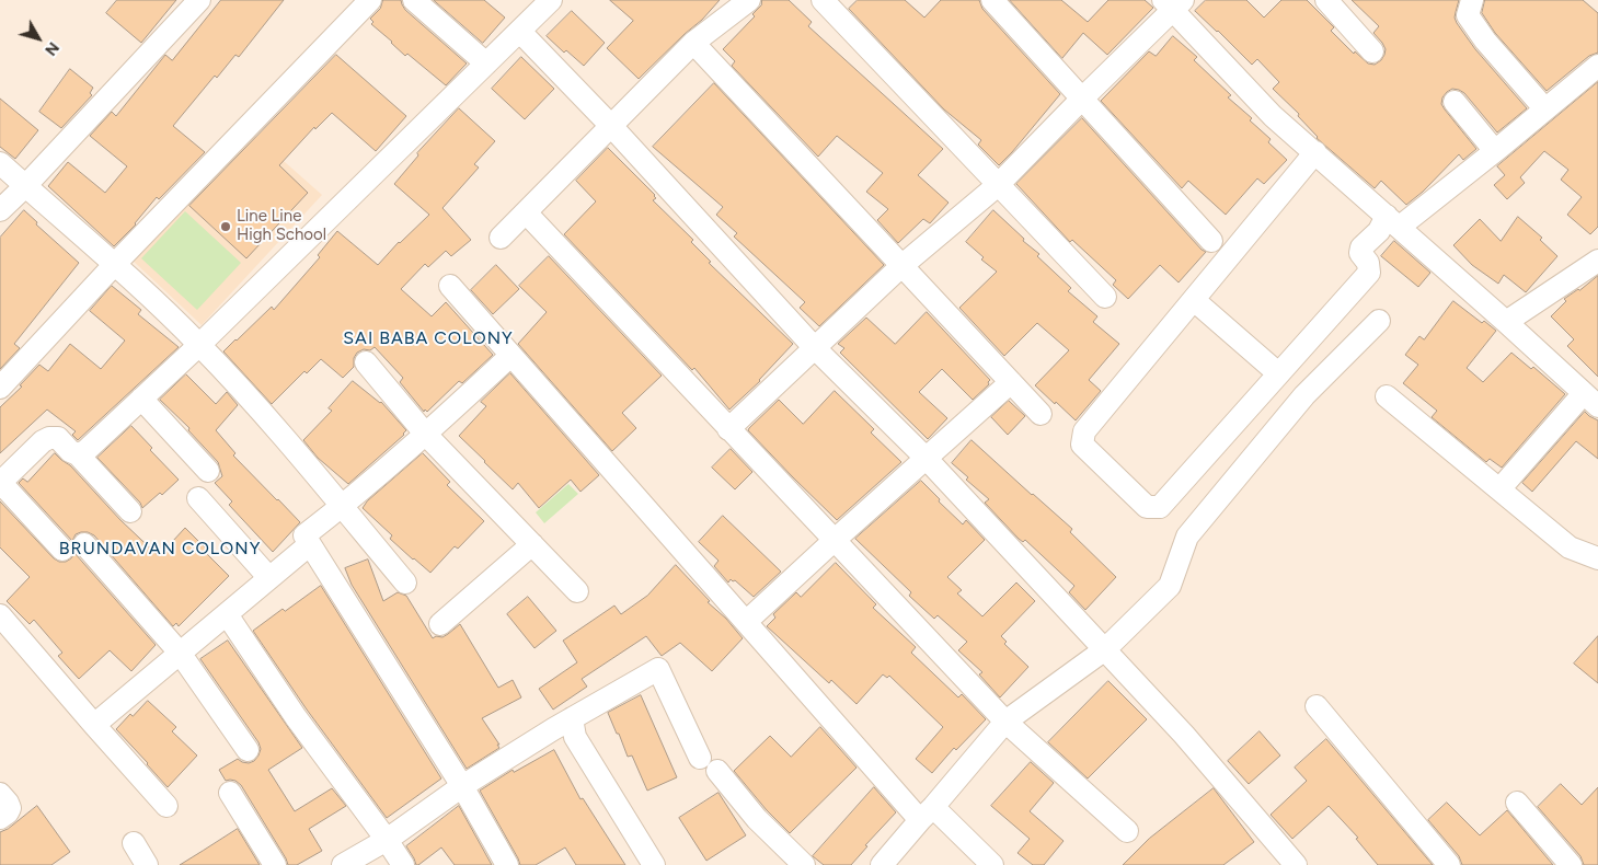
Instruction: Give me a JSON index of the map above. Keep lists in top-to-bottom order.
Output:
{
  "districts": ["SAI BABA COLONY", "BRUNDAVAN COLONY"],
  "places": ["Line Line High School"],
  "north": "bottom right"
}
